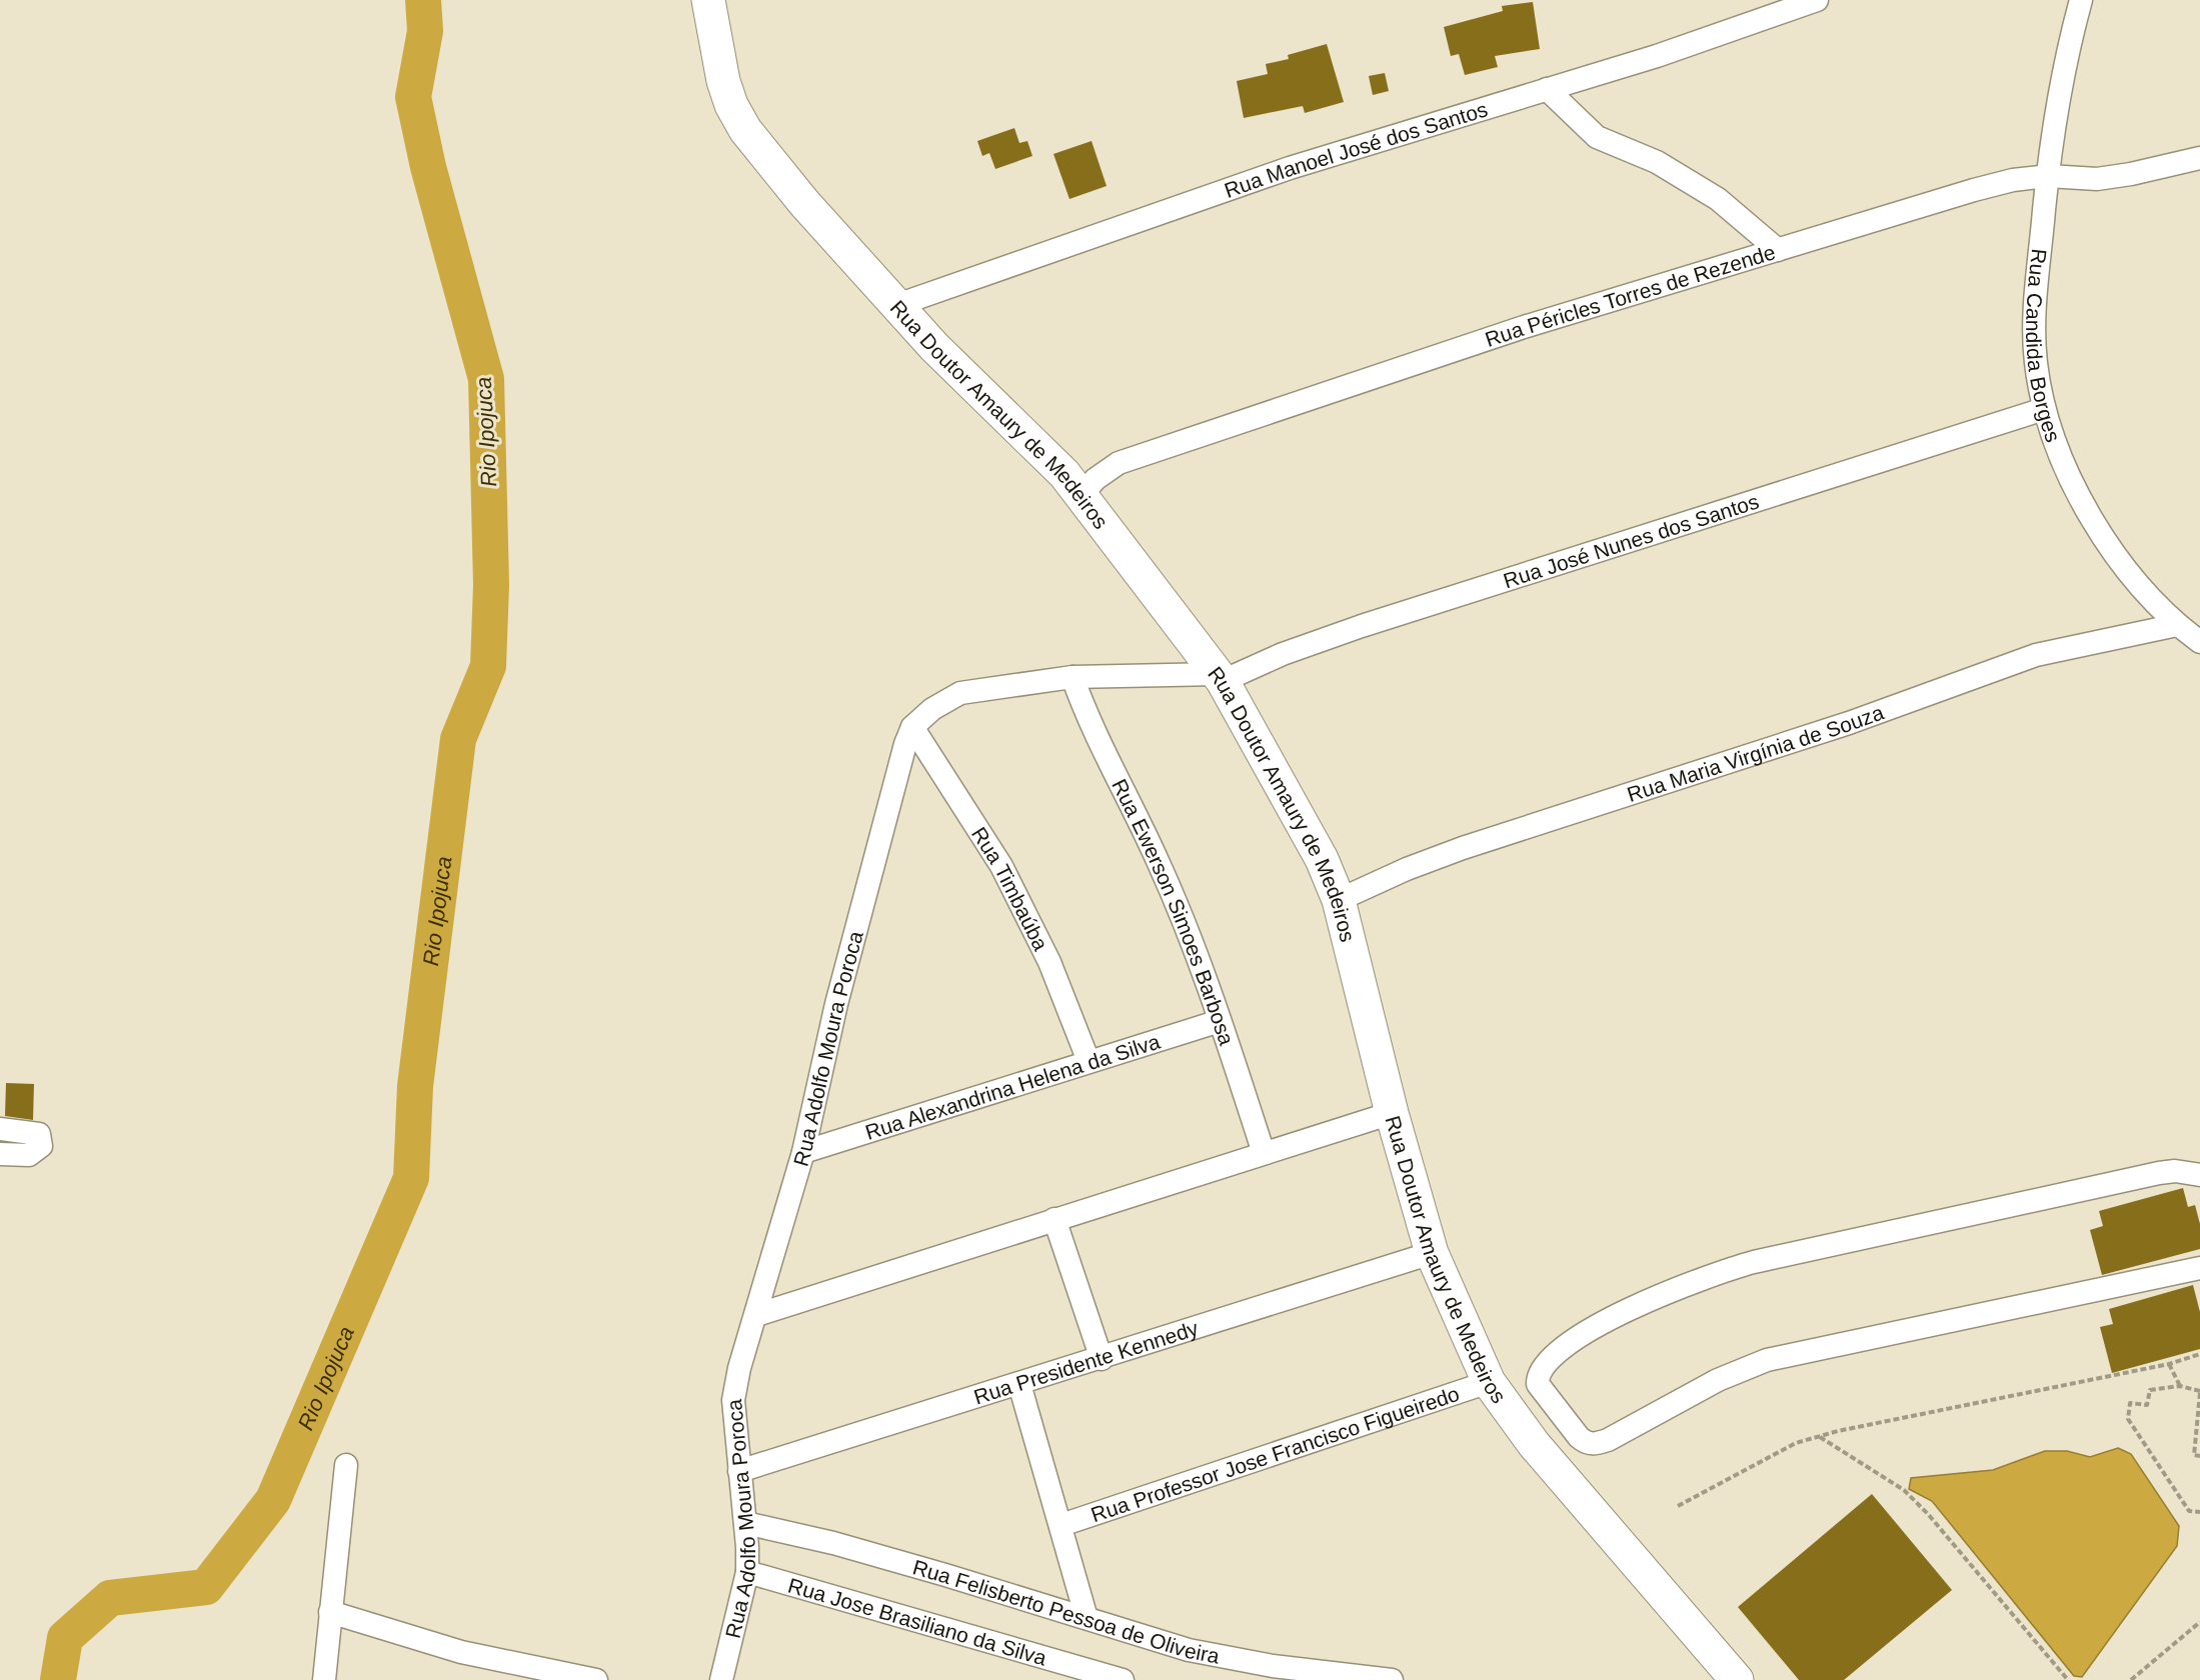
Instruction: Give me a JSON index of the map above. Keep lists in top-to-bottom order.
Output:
{
  "streets": {
    "street": [
      "Rua Manoel José dos Santos",
      "Rua Péricles Torres de Rezende",
      "Rua Candida Borges",
      "Rua Doutor Amaury de Medeiros",
      "Rua José Nunes dos Santos",
      "Rua Maria Virgínia de Souza",
      "Rua Timbaúba",
      "Rua Ewerson Simoes Barbosa",
      "Rua Adolfo Moura Poroca",
      "Rua Alexandrina Helena da Silva",
      "Rua Presidente Kennedy",
      "Rua Professor Jose Francisco Figueiredo",
      "Rua Felisberto Pessoa de Oliveira",
      "Rua Jose Brasiliano da Silva"
    ]
  },
  "crossings": [
    ["Rua Manoel José dos Santos", "Rua Doutor Amaury de Medeiros"],
    ["Rua Péricles Torres de Rezende", "Rua Candida Borges"],
    ["Rua Péricles Torres de Rezende", "Rua Doutor Amaury de Medeiros"],
    ["Rua Candida Borges", "Rua José Nunes dos Santos"],
    ["Rua Candida Borges", "Rua Maria Virgínia de Souza"],
    ["Rua Doutor Amaury de Medeiros", "Rua José Nunes dos Santos"],
    ["Rua Doutor Amaury de Medeiros", "Rua Maria Virgínia de Souza"],
    ["Rua Doutor Amaury de Medeiros", "Rua Adolfo Moura Poroca"],
    ["Rua Doutor Amaury de Medeiros", "Rua Presidente Kennedy"],
    ["Rua Doutor Amaury de Medeiros", "Rua Professor Jose Francisco Figueiredo"],
    ["Rua José Nunes dos Santos", "Rua Adolfo Moura Poroca"],
    ["Rua Timbaúba", "Rua Adolfo Moura Poroca"],
    ["Rua Timbaúba", "Rua Alexandrina Helena da Silva"],
    ["Rua Ewerson Simoes Barbosa", "Rua Adolfo Moura Poroca"],
    ["Rua Ewerson Simoes Barbosa", "Rua Alexandrina Helena da Silva"],
    ["Rua Adolfo Moura Poroca", "Rua Alexandrina Helena da Silva"],
    ["Rua Adolfo Moura Poroca", "Rua Presidente Kennedy"],
    ["Rua Adolfo Moura Poroca", "Rua Felisberto Pessoa de Oliveira"],
    ["Rua Adolfo Moura Poroca", "Rua Jose Brasiliano da Silva"]
  ],
  "water": ["Rio Ipojuca"]
}
